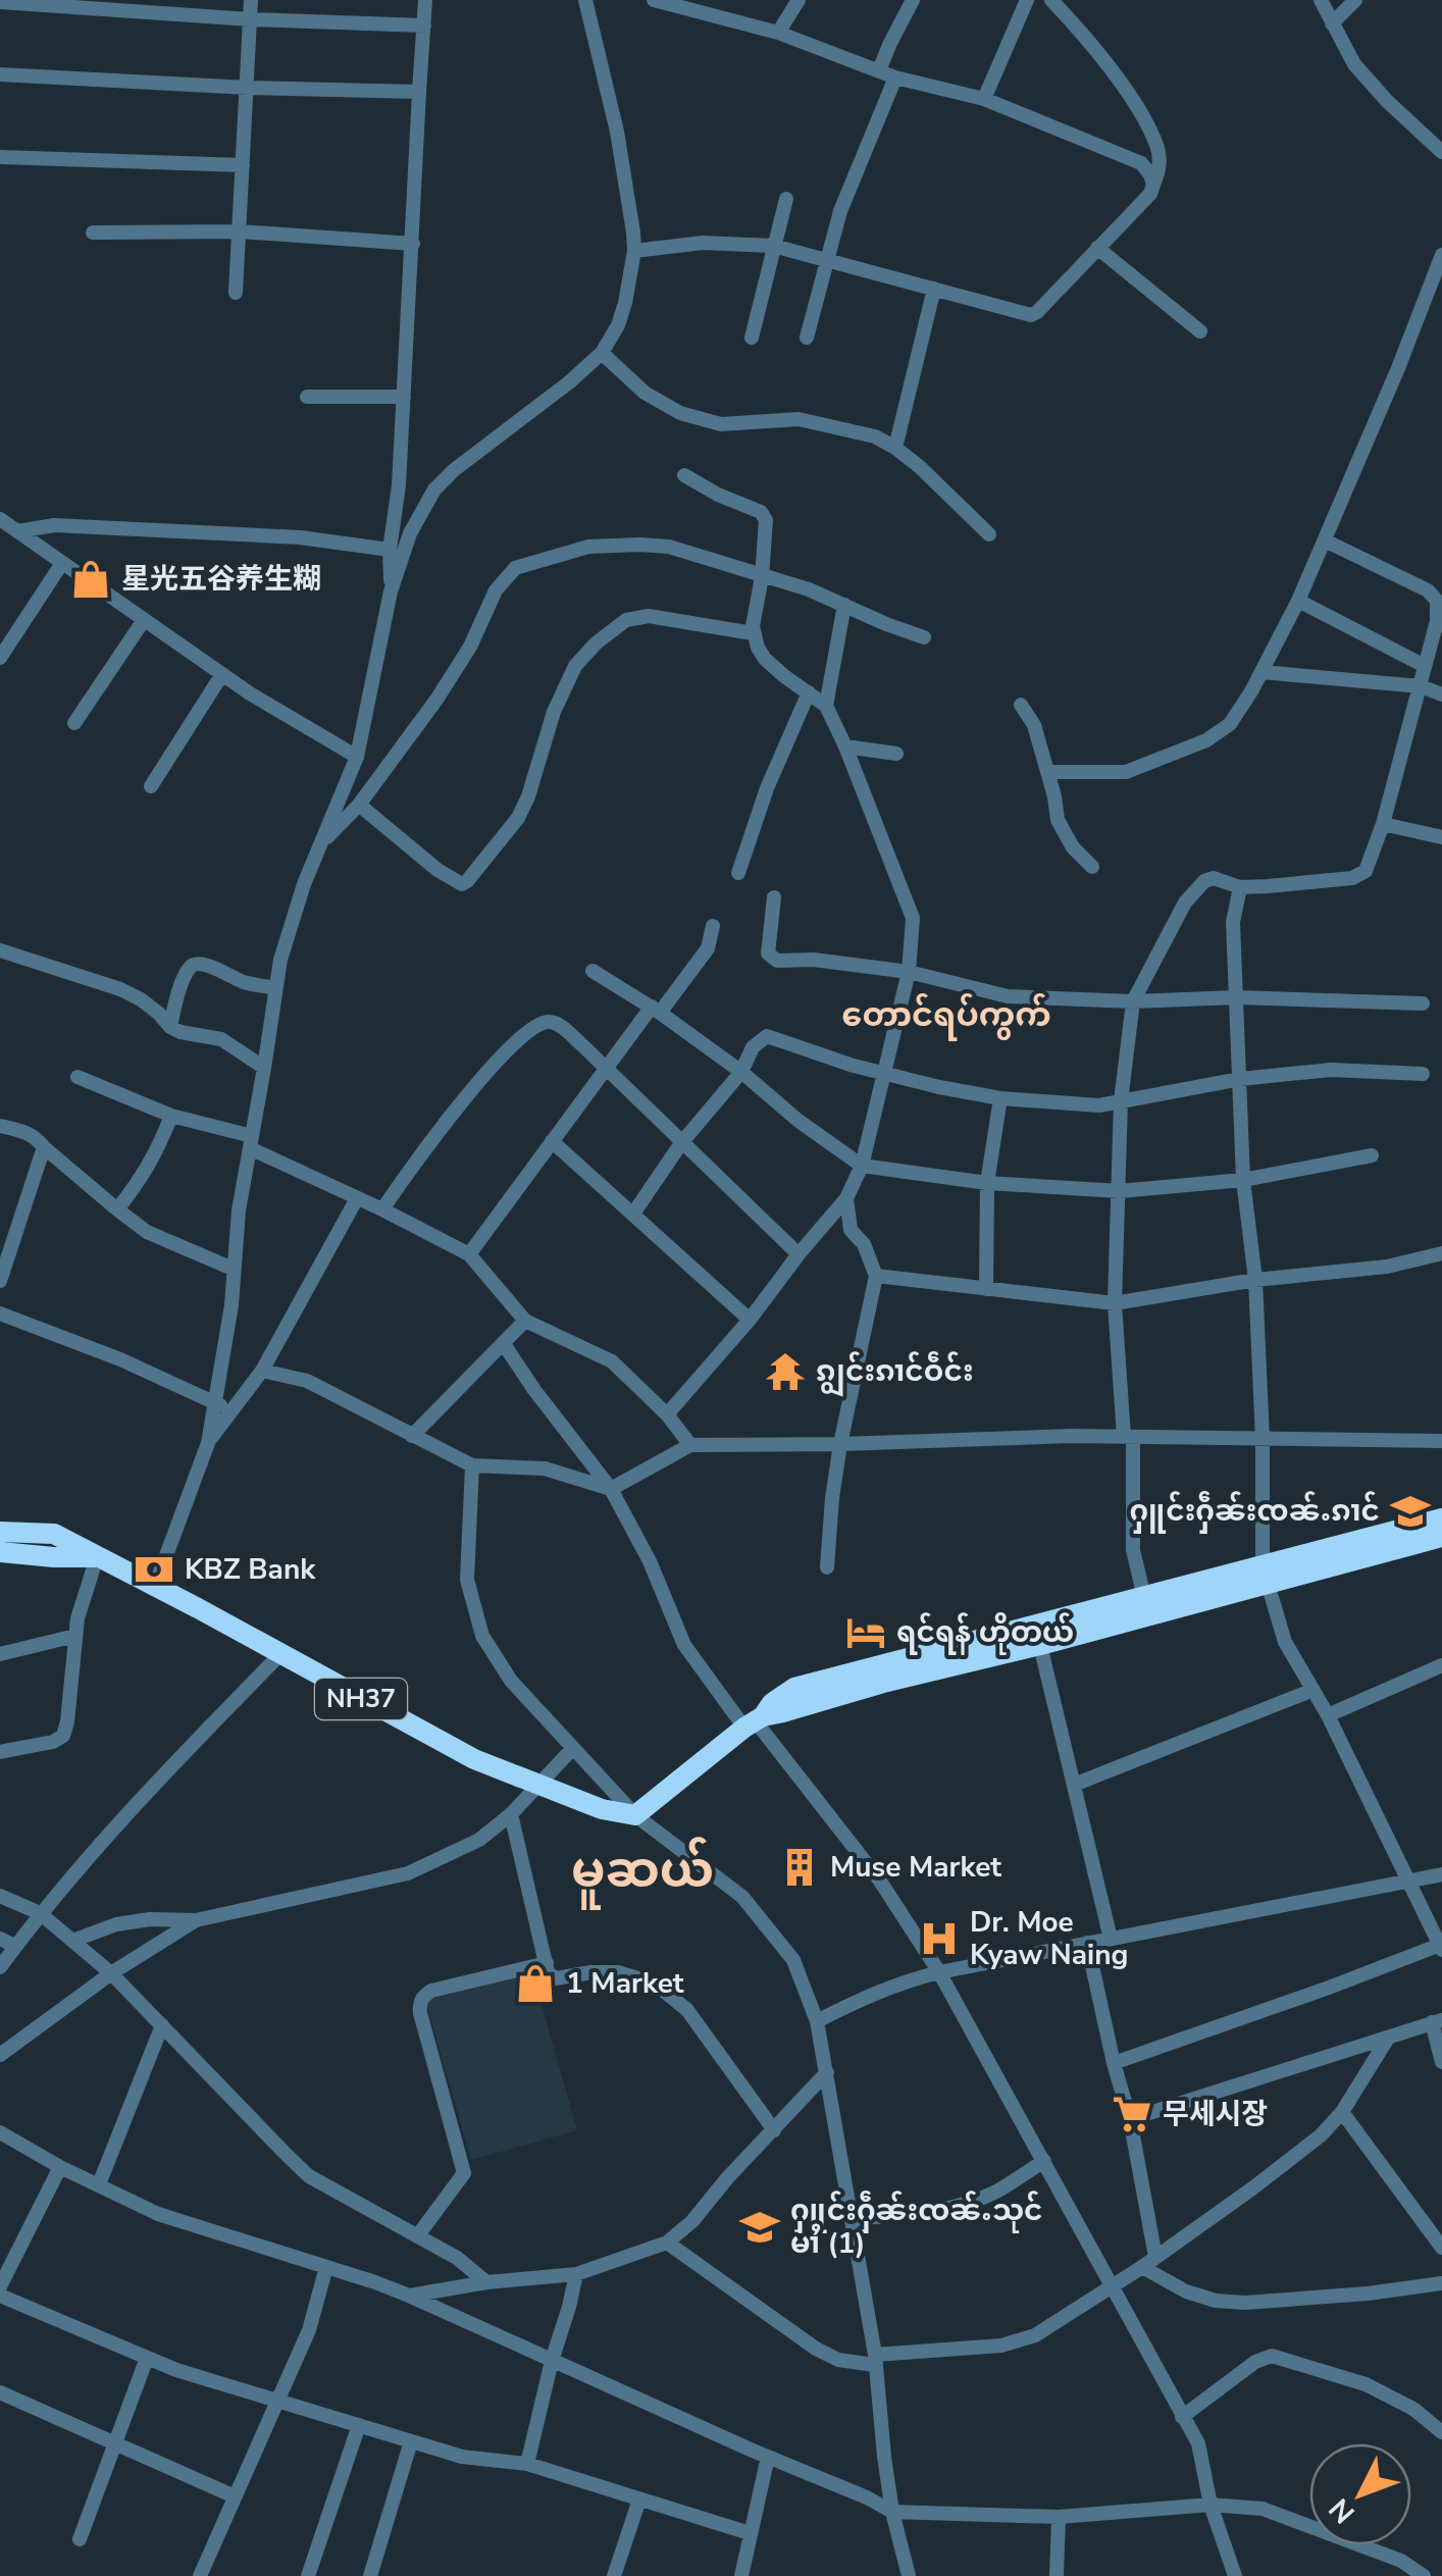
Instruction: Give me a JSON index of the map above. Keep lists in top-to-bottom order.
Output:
{
  "streets": {
    "highway": ["NH37"]
  },
  "districts": ["တောင်ရပ်ကွက်", "မူဆယ်"],
  "places": {
    "shop": ["星光五谷养生糊", "1 Market"],
    "temple": ["ၵျွင်းၵၢင်ဝဵင်း"],
    "school or university": ["ႁူင်းႁဵၼ်းၸၼ်ႉၵၢင်", "ႁူင်းႁဵၼ်းၸၼ်ႉသုင် မၢႆ (1)"],
    "bank": ["KBZ Bank"],
    "hotel": ["ရင်ရန် ဟိုတယ်"],
    "building": ["Muse Market"],
    "hospital": ["Dr. Moe Kyaw Naing"],
    "supermarket": ["무세시장"]
  },
  "north": "bottom left"
}
